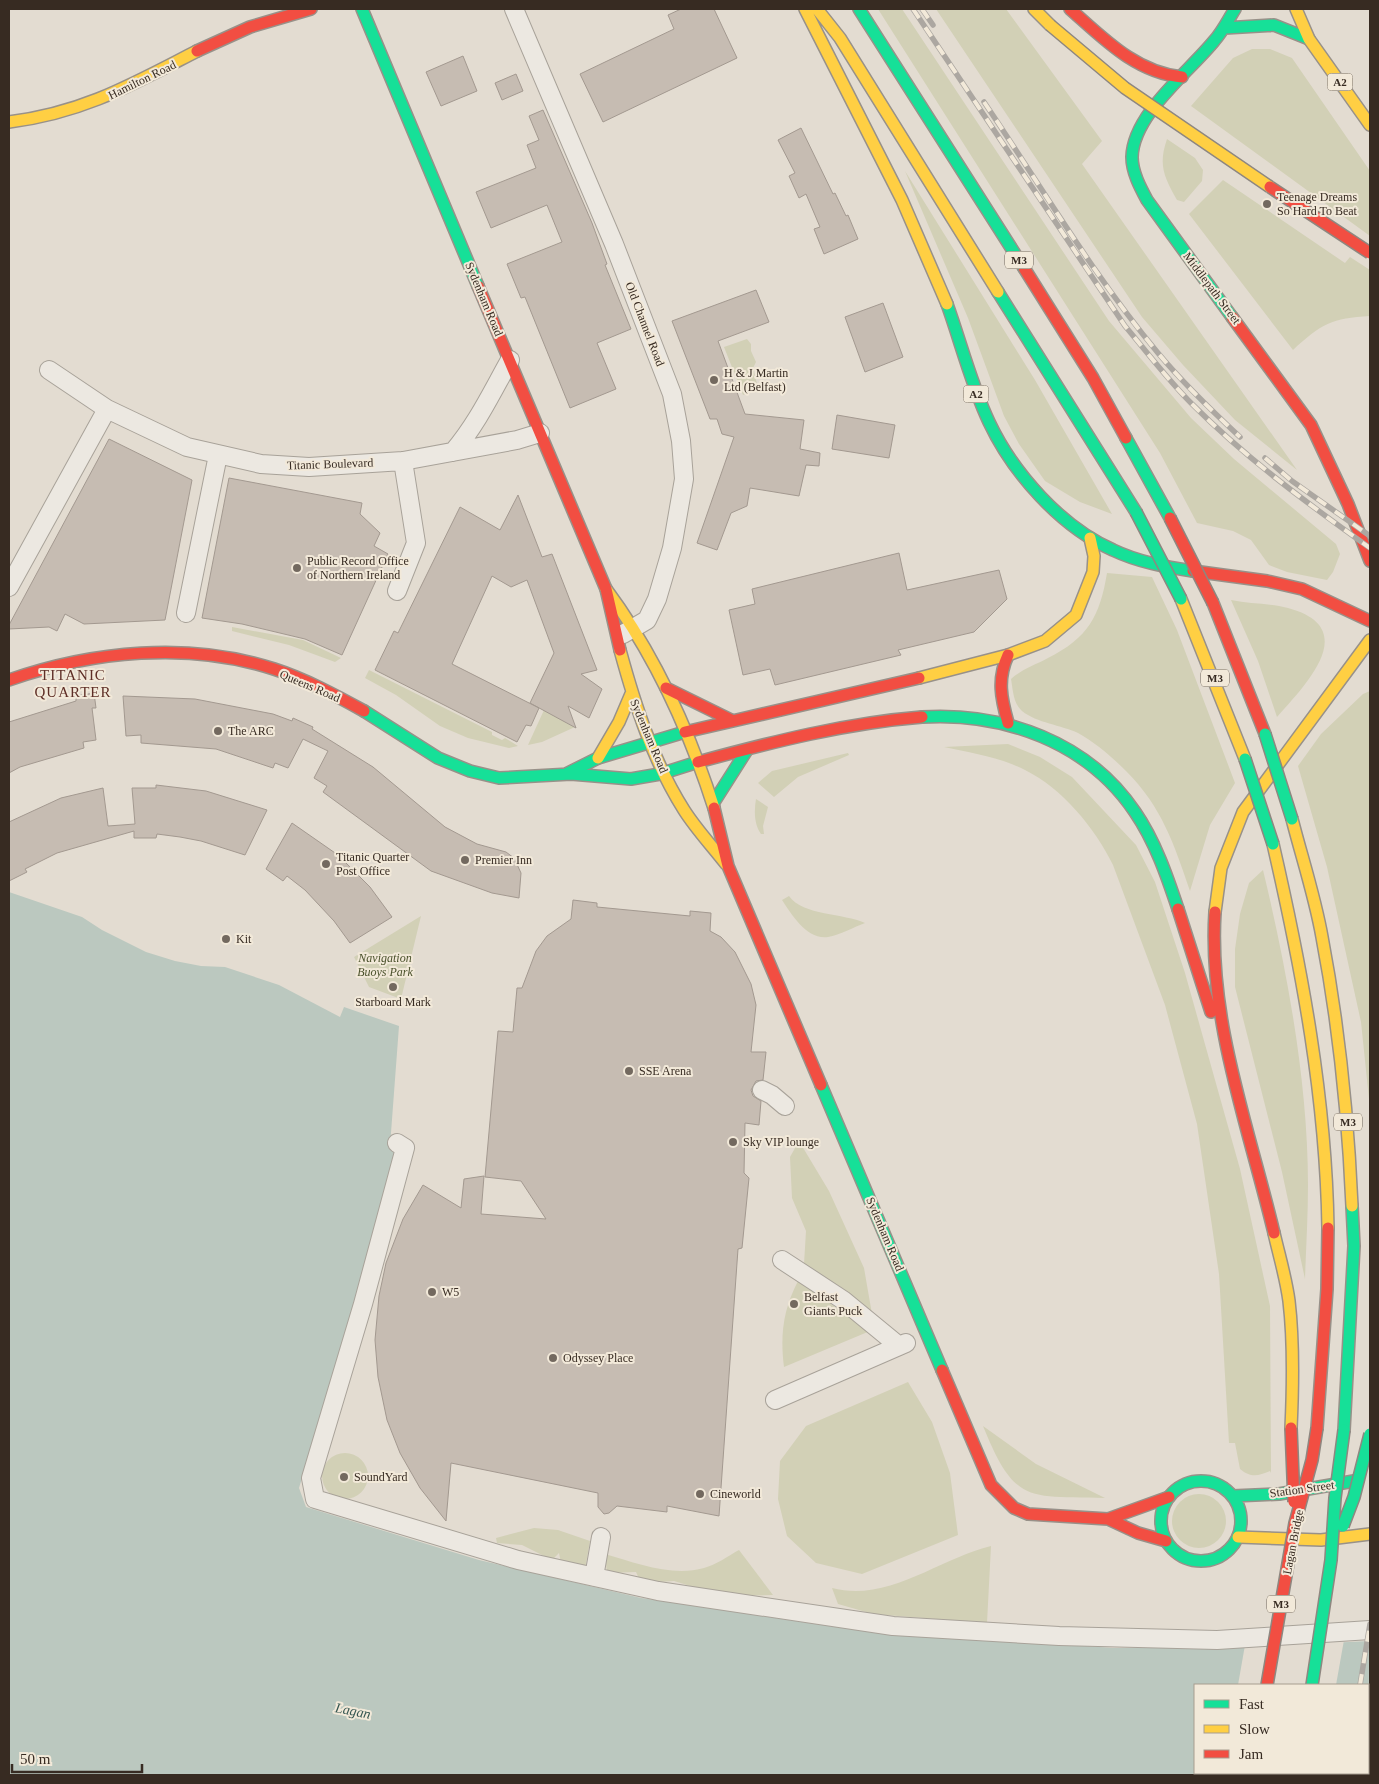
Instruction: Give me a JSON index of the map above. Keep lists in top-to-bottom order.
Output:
{
  "streets": {
    "main road": [
      "Hamilton Road",
      "A2",
      "M3",
      "Middlepath Street",
      "Sydenham Road",
      "Queens Road",
      "Station Street",
      "Lagan Bridge"
    ],
    "street": ["Old Channel Road", "Titanic Boulevard"]
  },
  "crossings": [
    ["A2", "Queens Road"],
    ["Sydenham Road", "Old Channel Road"],
    ["Sydenham Road", "Titanic Boulevard"],
    ["Sydenham Road", "Queens Road"],
    ["Sydenham Road", "Station Street"]
  ],
  "districts": ["TITANIC QUARTER"],
  "water": ["Lagan"],
  "parks": ["Navigation Buoys Park"],
  "places": [
    "Teenage Dreams So Hard To Beat",
    "H & J Martin Ltd (Belfast)",
    "Public Record Office of Northern Ireland",
    "The ARC",
    "Premier Inn",
    "Titanic Quarter Post Office",
    "Kit",
    "Starboard Mark",
    "SSE Arena",
    "Sky VIP lounge",
    "W5",
    "Belfast Giants Puck",
    "Odyssey Place",
    "SoundYard",
    "Cineworld"
  ],
  "legend": ["Fast", "Slow", "Jam"],
  "scale_bar": "50 m"
}
